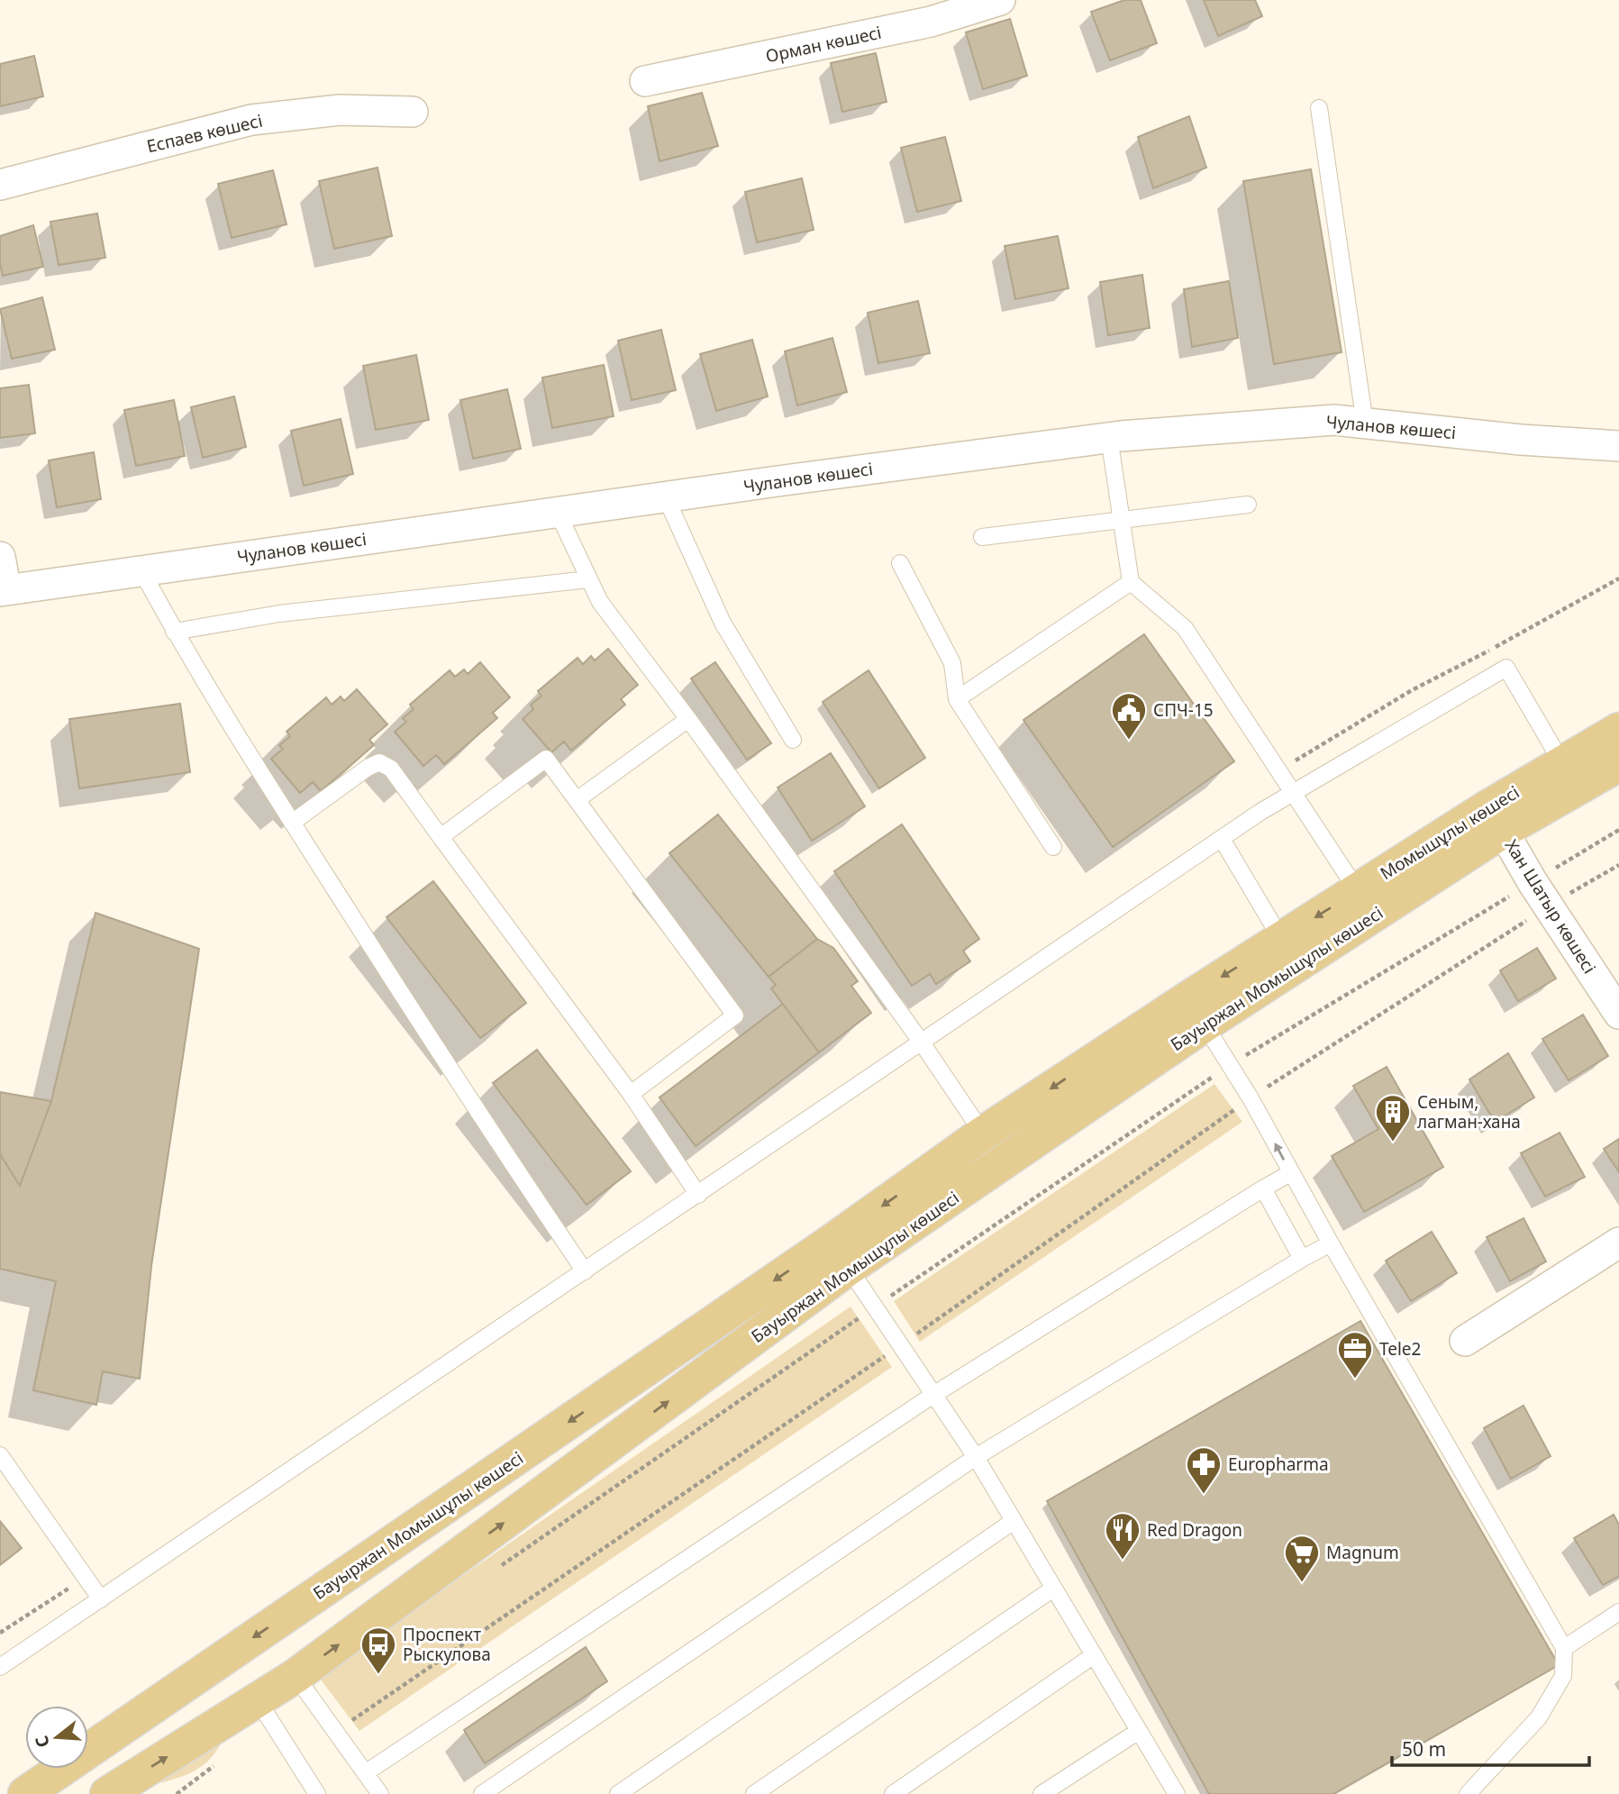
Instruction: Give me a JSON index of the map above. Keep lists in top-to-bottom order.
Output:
{
  "streets": {
    "main road": ["Момышұлы көшесі", "Бауыржан Момышұлы көшесі"],
    "street": [
      "Орман көшесі",
      "Еспаев көшесі",
      "Чуланов көшесі",
      "Хан Шатыр көшесі"
    ]
  },
  "crossings": [
    ["Момышұлы көшесі", "Бауыржан Момышұлы көшесі"],
    ["Хан Шатыр көшесі", "Бауыржан Момышұлы көшесі"]
  ],
  "places": {
    "public building": ["СПЧ-15"],
    "building": ["Сеным, лагман-хана"],
    "office": ["Tele2"],
    "pharmacy": ["Europharma"],
    "restaurant": ["Red Dragon"],
    "supermarket": ["Magnum"],
    "bus stop": ["Проспект Рыскулова"]
  },
  "scale_bar": "50 m",
  "north": "left"
}
